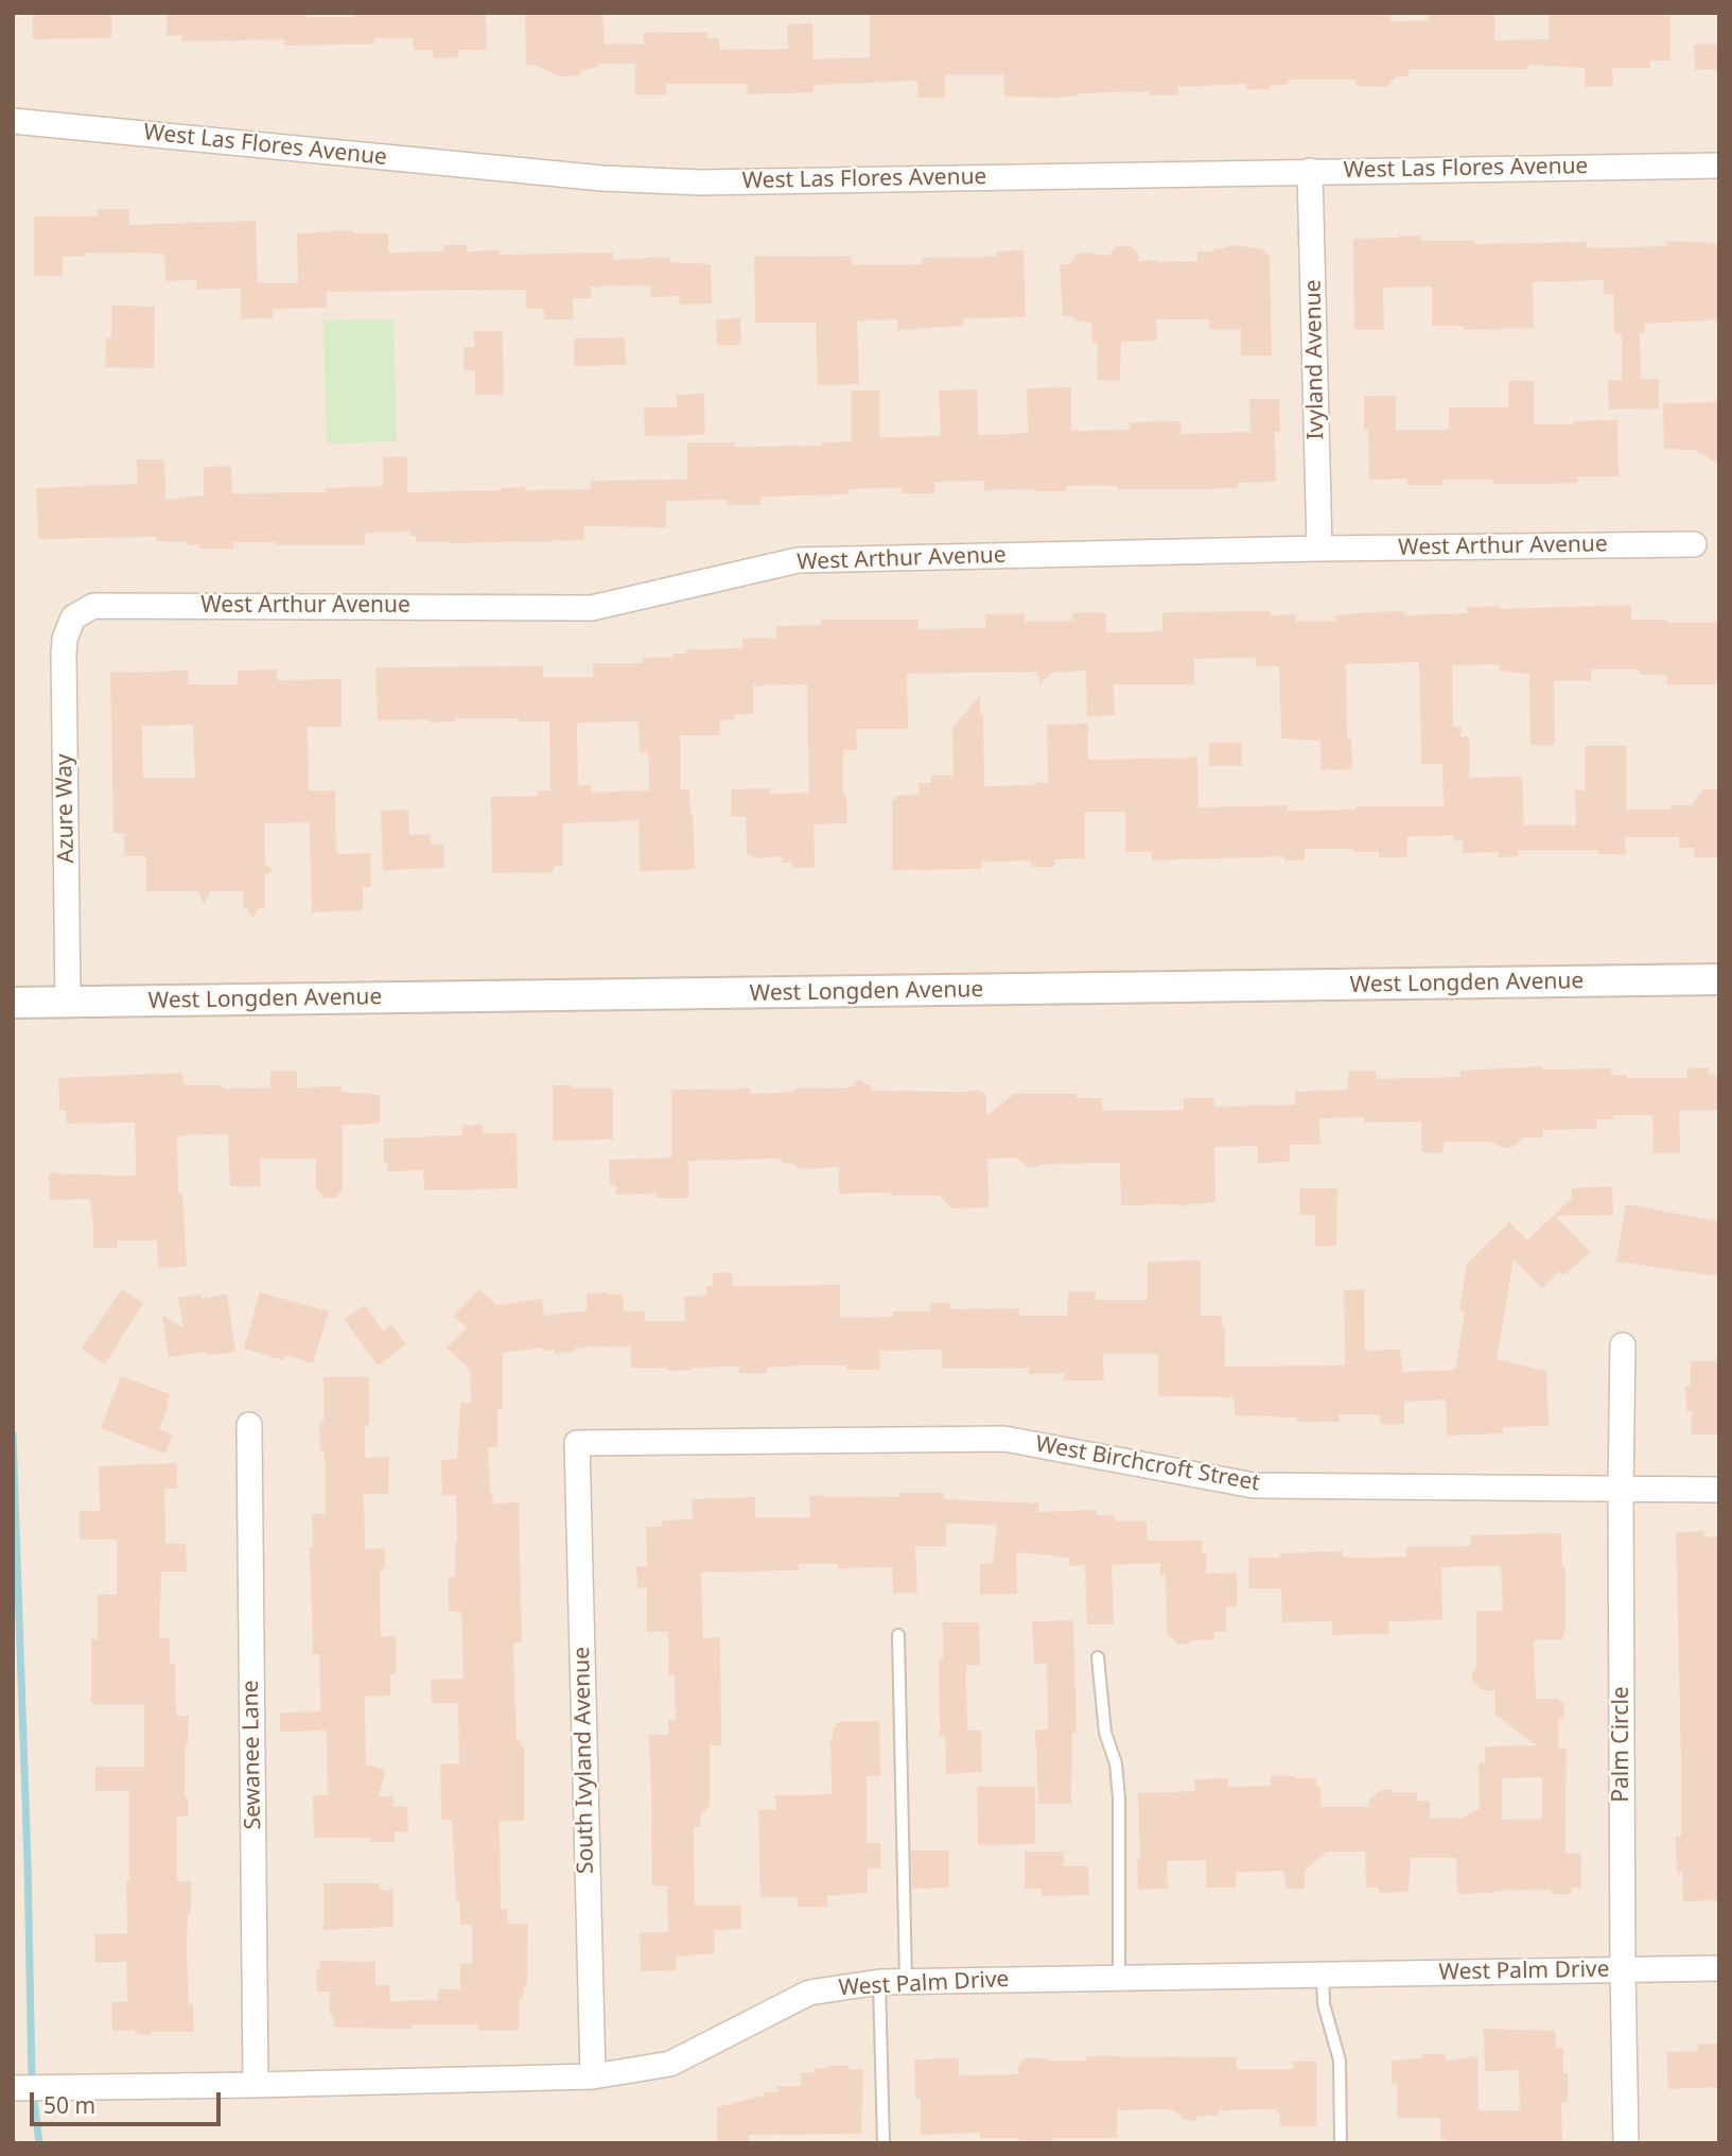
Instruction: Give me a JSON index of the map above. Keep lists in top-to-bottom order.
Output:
{
  "streets": {
    "street": [
      "West Las Flores Avenue",
      "Ivyland Avenue",
      "West Arthur Avenue",
      "Azure Way",
      "West Longden Avenue",
      "West Birchcroft Street",
      "Palm Circle",
      "Sewanee Lane",
      "South Ivyland Avenue",
      "West Palm Drive"
    ]
  },
  "crossings": [
    ["West Las Flores Avenue", "Ivyland Avenue"],
    ["Ivyland Avenue", "West Arthur Avenue"],
    ["West Arthur Avenue", "Azure Way"],
    ["Azure Way", "West Longden Avenue"],
    ["West Birchcroft Street", "Palm Circle"],
    ["West Birchcroft Street", "South Ivyland Avenue"],
    ["Palm Circle", "West Palm Drive"],
    ["Sewanee Lane", "West Palm Drive"],
    ["South Ivyland Avenue", "West Palm Drive"]
  ],
  "scale_bar": "50 m"
}
